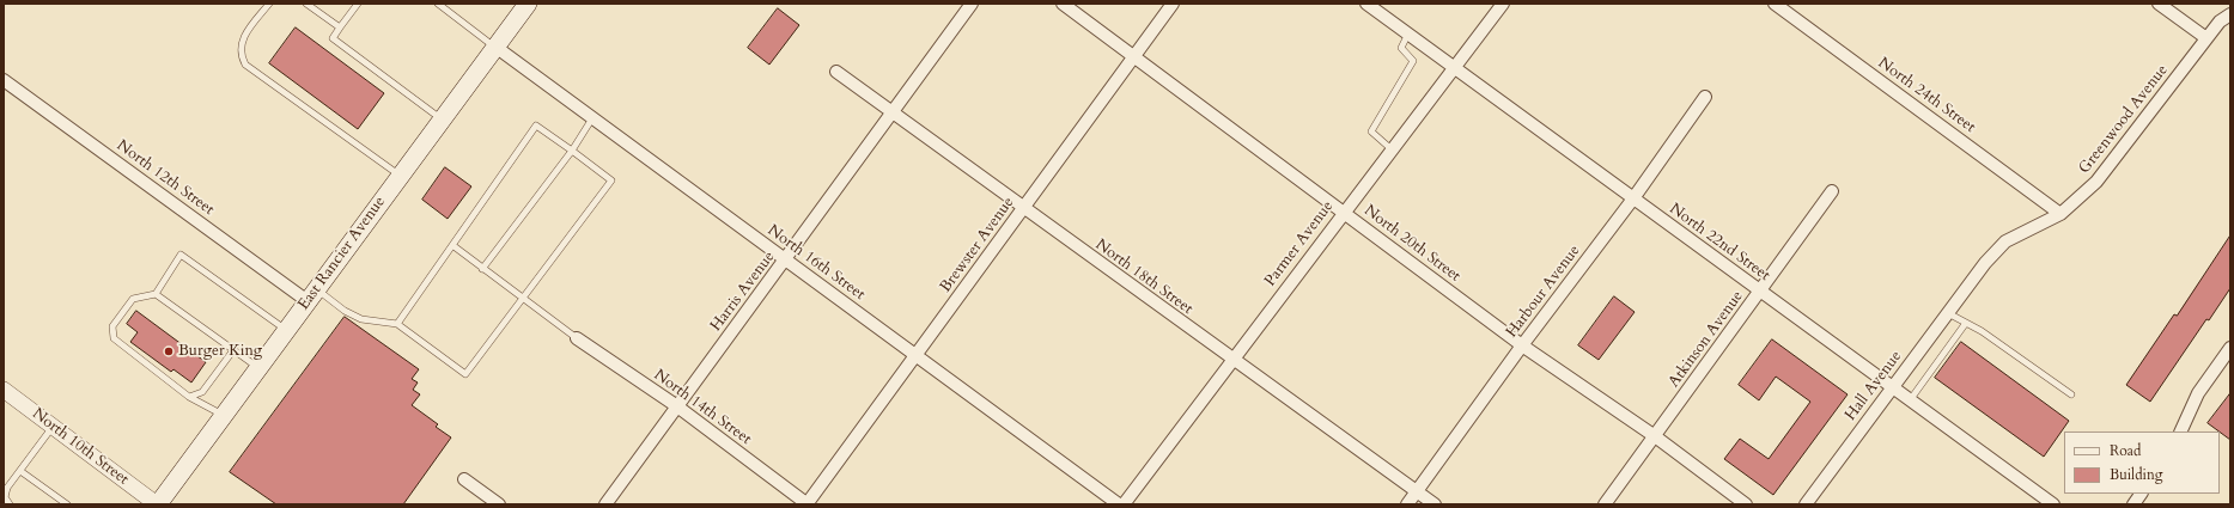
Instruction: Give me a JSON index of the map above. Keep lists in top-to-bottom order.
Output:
{
  "streets": {
    "main road": ["East Rancier Avenue"],
    "street": [
      "North 24th Street",
      "Greenwood Avenue",
      "North 12th Street",
      "North 22nd Street",
      "Parmer Avenue",
      "North 20th Street",
      "Brewster Avenue",
      "North 16th Street",
      "North 18th Street",
      "Harris Avenue",
      "Harbour Avenue",
      "Atkinson Avenue",
      "Hall Avenue",
      "North 14th Street",
      "North 10th Street"
    ]
  },
  "crossings": [
    ["North 24th Street", "Greenwood Avenue"],
    ["Greenwood Avenue", "Hall Avenue"],
    ["North 12th Street", "East Rancier Avenue"],
    ["North 22nd Street", "Parmer Avenue"],
    ["North 22nd Street", "Harbour Avenue"],
    ["North 22nd Street", "Atkinson Avenue"],
    ["North 22nd Street", "Hall Avenue"],
    ["Parmer Avenue", "North 20th Street"],
    ["Parmer Avenue", "North 18th Street"],
    ["North 20th Street", "Brewster Avenue"],
    ["North 20th Street", "Harbour Avenue"],
    ["North 20th Street", "Atkinson Avenue"],
    ["Brewster Avenue", "North 16th Street"],
    ["Brewster Avenue", "North 18th Street"],
    ["Brewster Avenue", "North 14th Street"],
    ["East Rancier Avenue", "North 16th Street"],
    ["East Rancier Avenue", "North 10th Street"],
    ["North 16th Street", "Harris Avenue"],
    ["North 18th Street", "Harris Avenue"],
    ["North 18th Street", "Harbour Avenue"],
    ["Harris Avenue", "North 14th Street"]
  ],
  "places": ["Burger King"],
  "legend": ["Road", "Building"]
}
